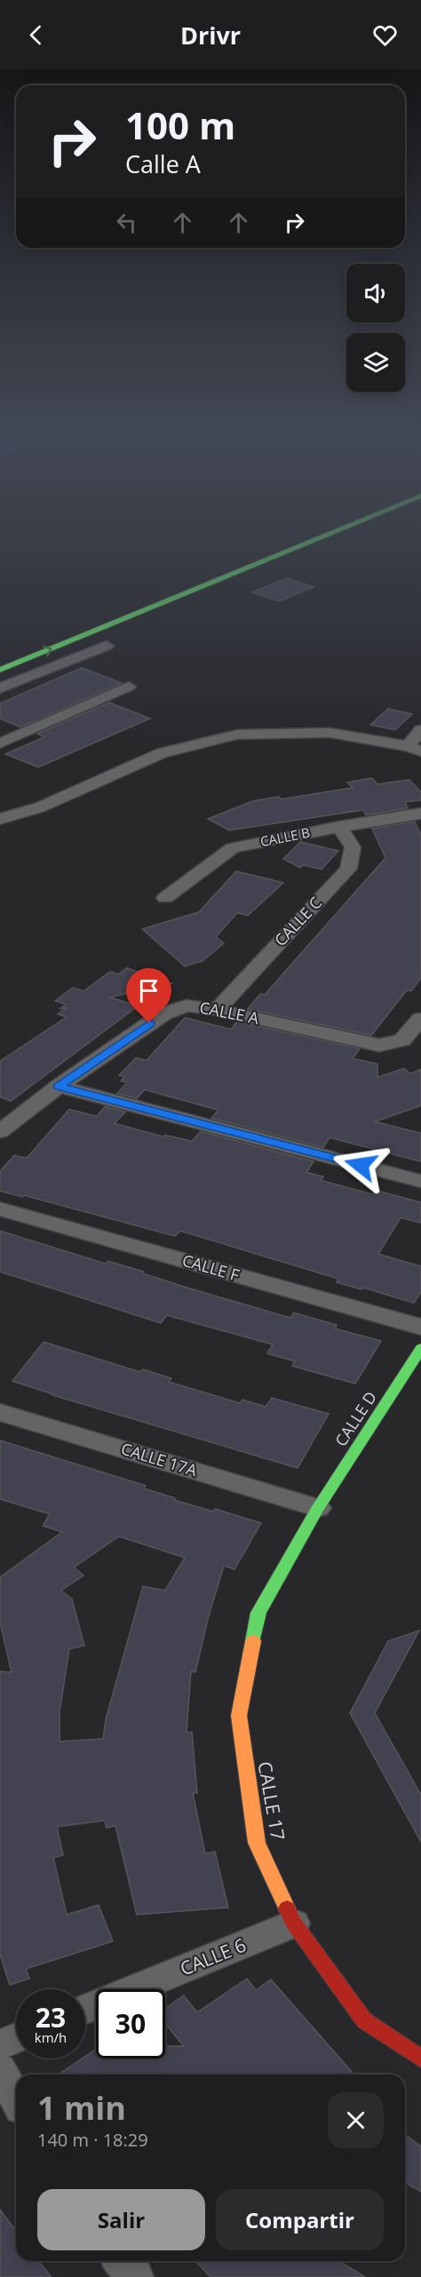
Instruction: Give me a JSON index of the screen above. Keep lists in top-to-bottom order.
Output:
{
  "streets": {
    "main road": ["CALLE D", "CALLE 17"],
    "street": [
      "CALLE B",
      "CALLE C",
      "CALLE A",
      "CALLE F",
      "CALLE 17A",
      "CALLE 6"
    ]
  },
  "crossings": [
    ["CALLE B", "CALLE C"],
    ["CALLE C", "CALLE A"],
    ["CALLE D", "CALLE 17A"],
    ["CALLE D", "CALLE 17"],
    ["CALLE 17A", "CALLE 17"],
    ["CALLE 17", "CALLE 6"]
  ],
  "page": {
    "header": "Drivr",
    "turn": ["100 m", "Calle A"],
    "speed": "23 km/h",
    "limit": "30",
    "heading": ["1 min", "140 m · 18:29"],
    "buttons": ["Salir", "Compartir"]
  }
}
